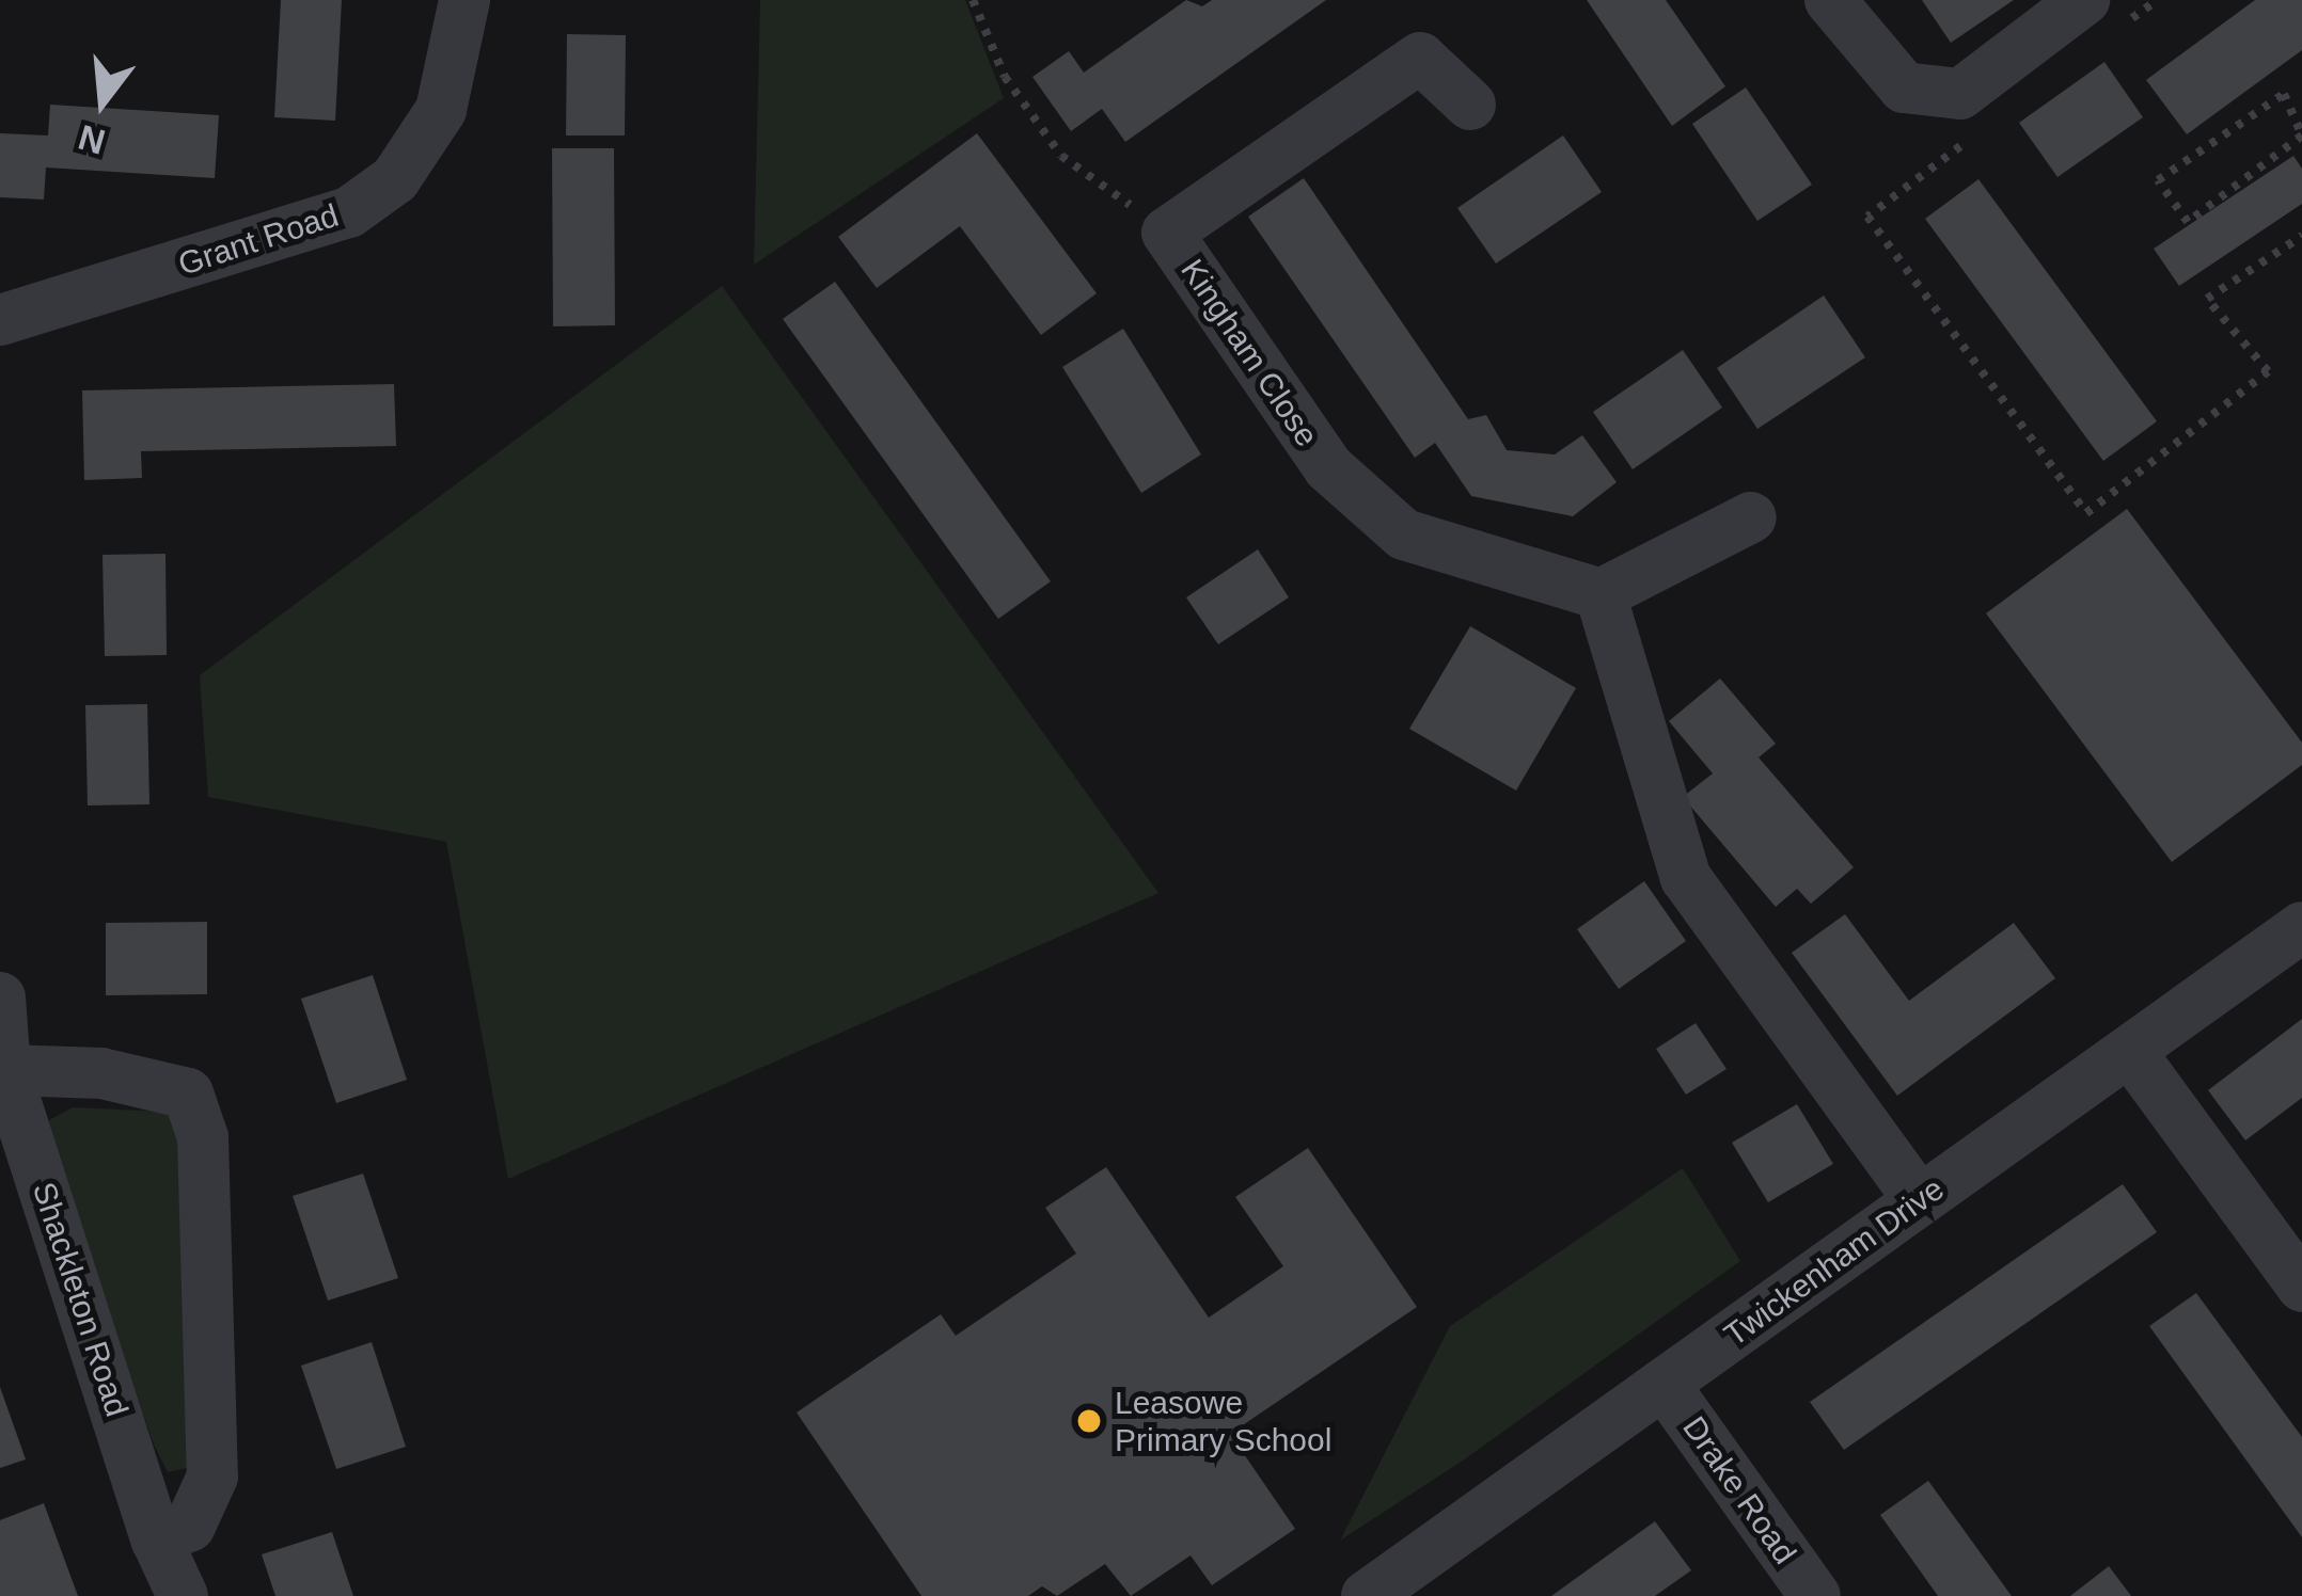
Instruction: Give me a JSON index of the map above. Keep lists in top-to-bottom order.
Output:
{
  "streets": {
    "street": [
      "Grant Road",
      "Kingham Close",
      "Twickenham Drive",
      "Shackleton Road",
      "Drake Road"
    ]
  },
  "crossings": [
    ["Twickenham Drive", "Drake Road"]
  ],
  "places": ["Leasowe Primary School"],
  "north": "bottom"
}
